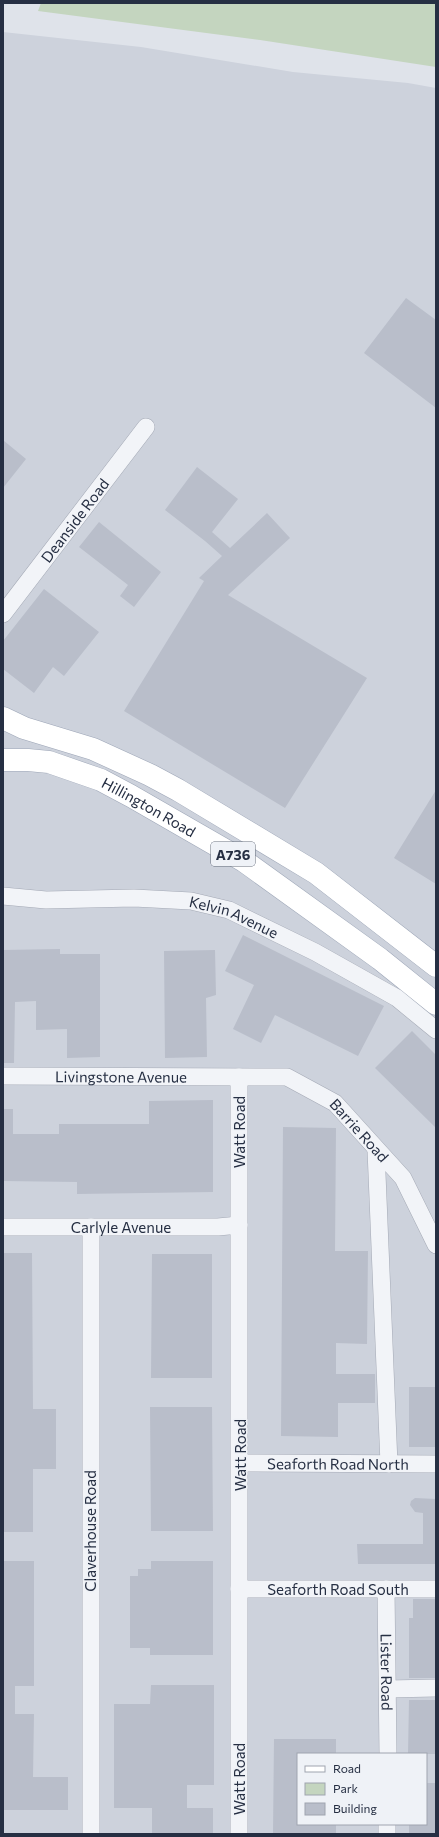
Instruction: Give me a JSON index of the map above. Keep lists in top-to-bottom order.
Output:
{
  "streets": {
    "main road": ["Hillington Road", "A736"],
    "street": [
      "Deanside Road",
      "Kelvin Avenue",
      "Livingstone Avenue",
      "Watt Road",
      "Barrie Road",
      "Carlyle Avenue",
      "Seaforth Road North",
      "Claverhouse Road",
      "Seaforth Road South",
      "Lister Road"
    ]
  },
  "crossings": [
    ["Livingstone Avenue", "Watt Road"],
    ["Livingstone Avenue", "Barrie Road"],
    ["Watt Road", "Barrie Road"],
    ["Watt Road", "Carlyle Avenue"],
    ["Watt Road", "Seaforth Road North"],
    ["Watt Road", "Seaforth Road South"],
    ["Carlyle Avenue", "Claverhouse Road"],
    ["Seaforth Road South", "Lister Road"]
  ],
  "legend": ["Road", "Park", "Building"]
}
